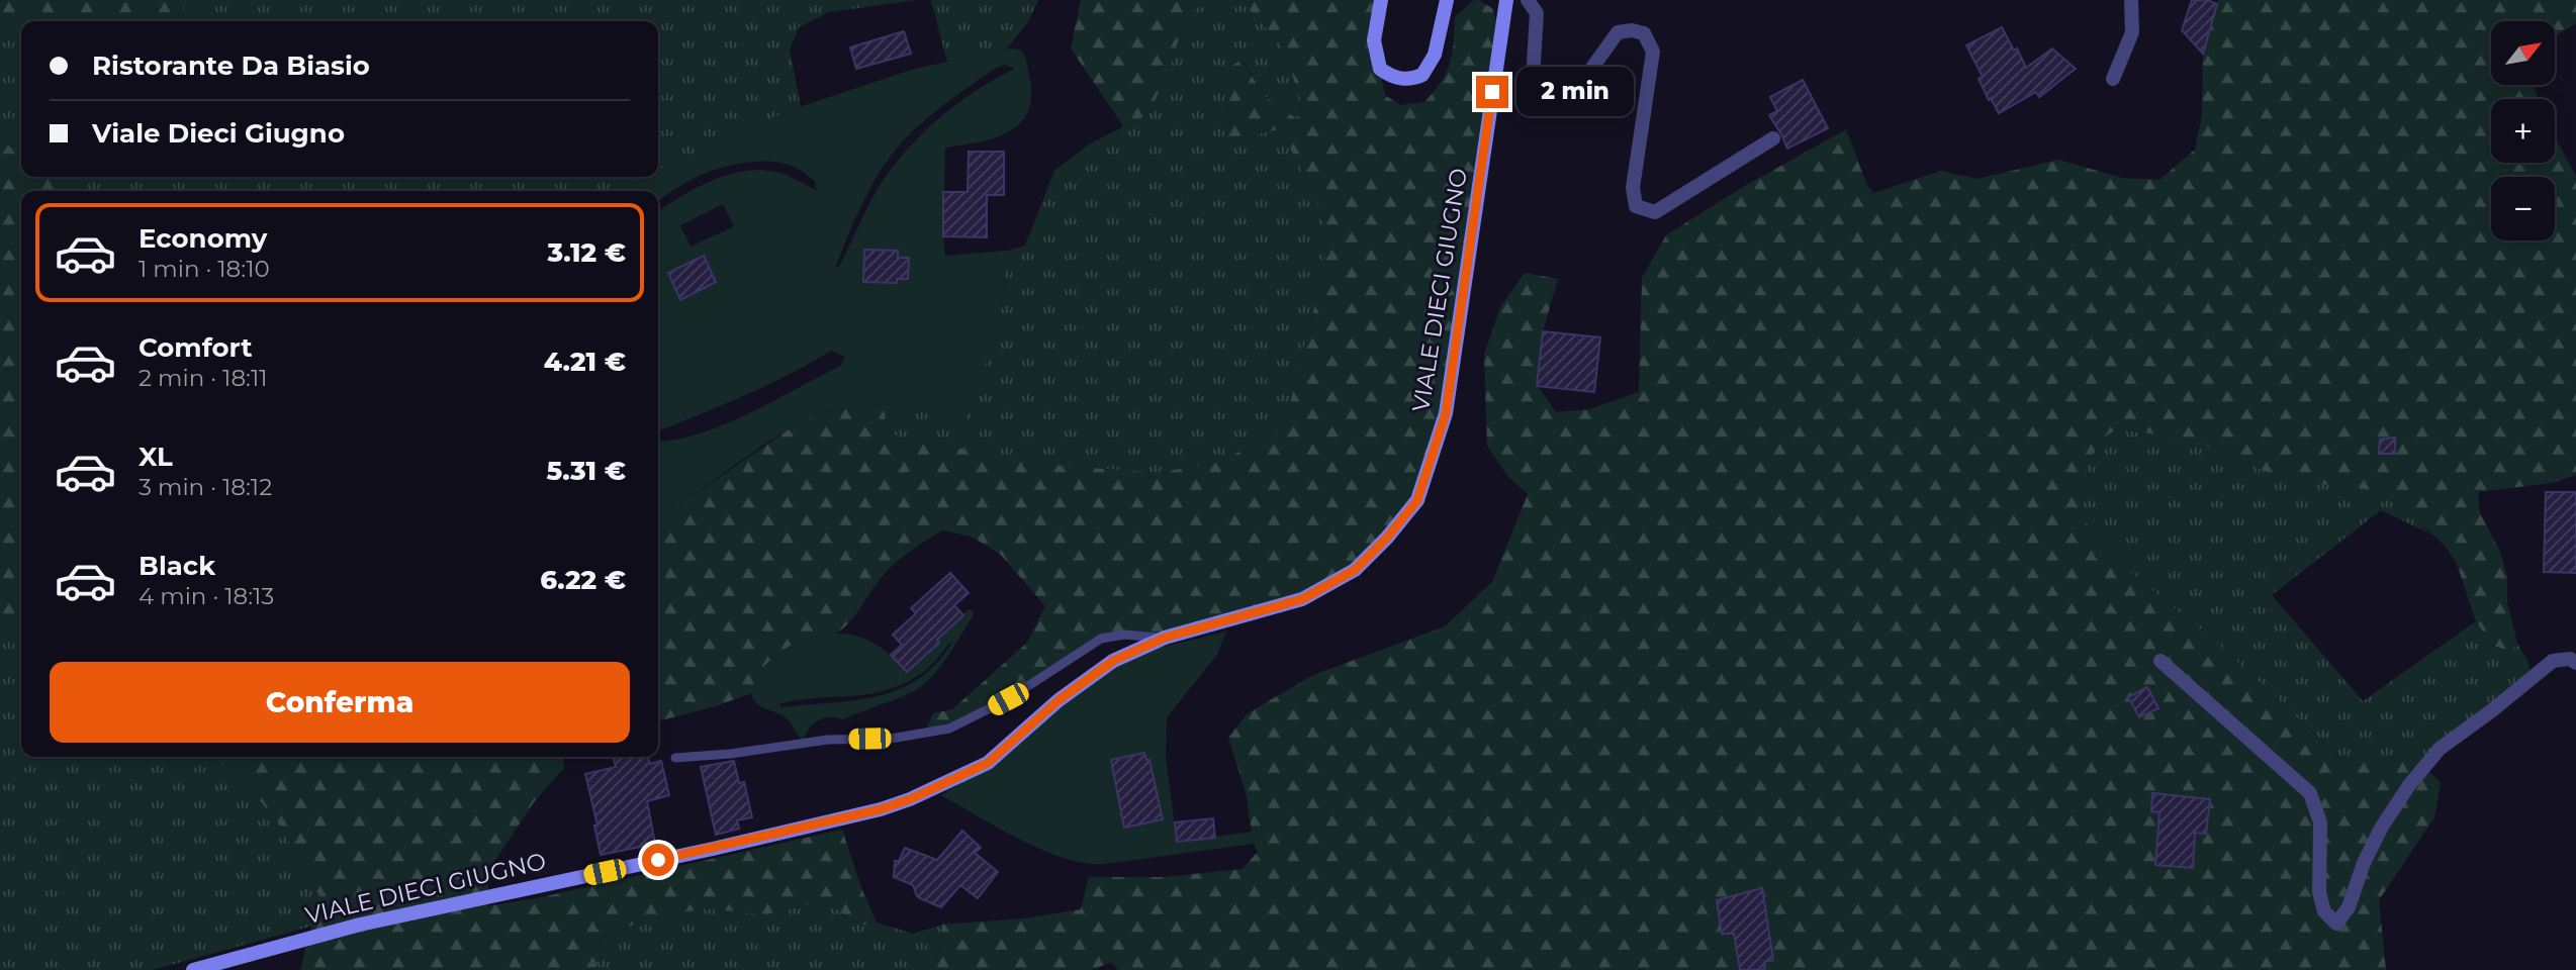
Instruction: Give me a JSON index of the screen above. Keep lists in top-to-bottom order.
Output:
{
  "streets": {
    "main road": ["VIALE DIECI GIUGNO"]
  },
  "north": "top right",
  "page": {
    "map_buttons": ["+", "−"],
    "banner": ["Ristorante Da Biasio", "Viale Dieci Giugno"],
    "bubble": "2 min",
    "list": [
      {
        "name": "Economy",
        "note": "1 min · 18:10",
        "value": "3.12 €"
      },
      {
        "name": "Comfort",
        "note": "2 min · 18:11",
        "value": "4.21 €"
      },
      {
        "name": "XL",
        "note": "3 min · 18:12",
        "value": "5.31 €"
      },
      {
        "name": "Black",
        "note": "4 min · 18:13",
        "value": "6.22 €"
      }
    ],
    "buttons": "Conferma"
  }
}
